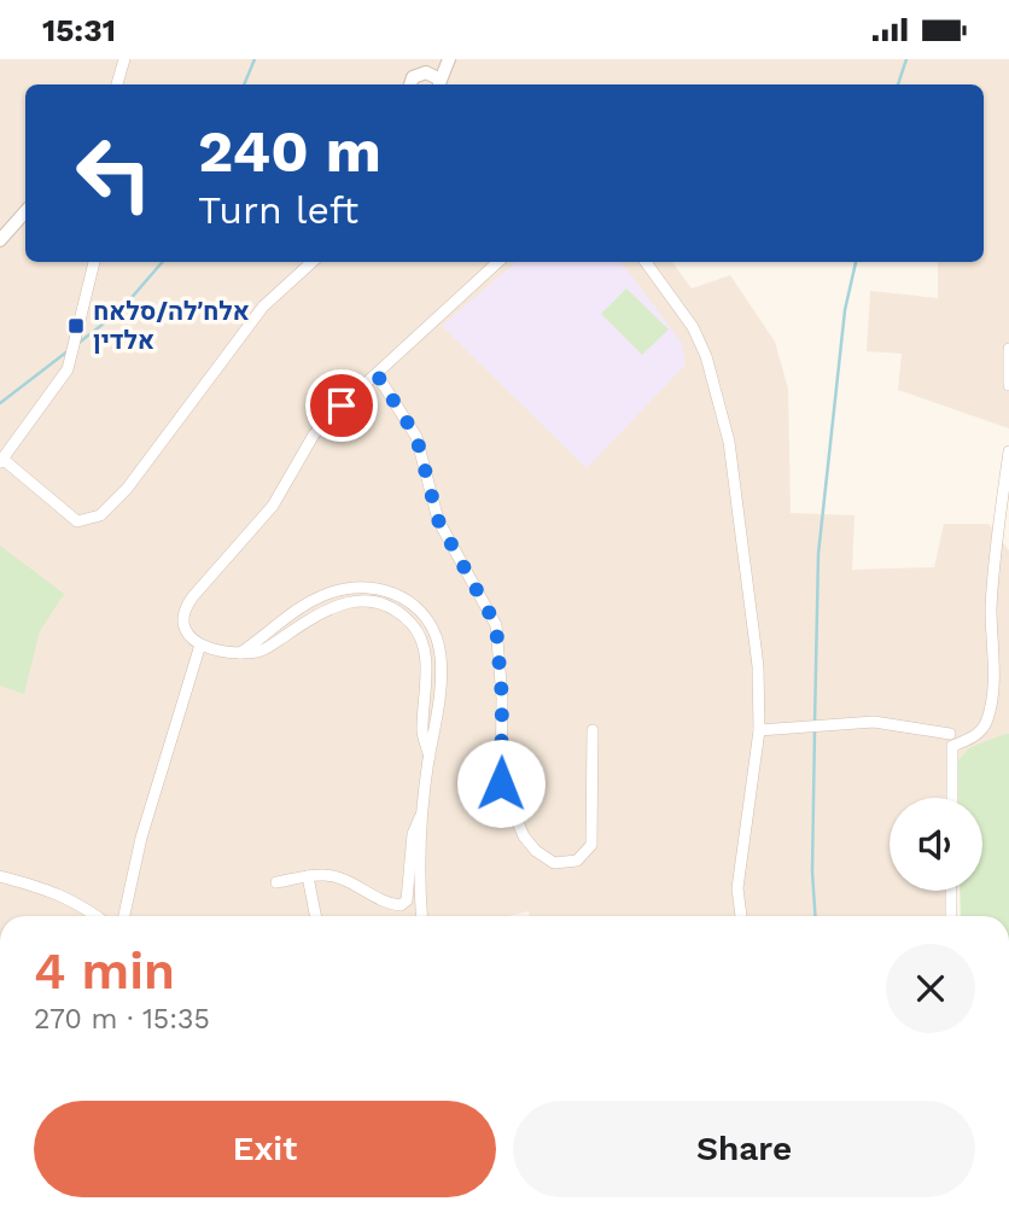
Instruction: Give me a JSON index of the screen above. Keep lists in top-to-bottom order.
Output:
{
  "places": {
    "transit": ["אלח׳לה/סלאח אלדין"]
  },
  "page": {
    "status": "15:31",
    "turn": ["240 m", "Turn left"],
    "heading": ["4 min", "270 m · 15:35"],
    "buttons": ["Exit", "Share"]
  }
}
